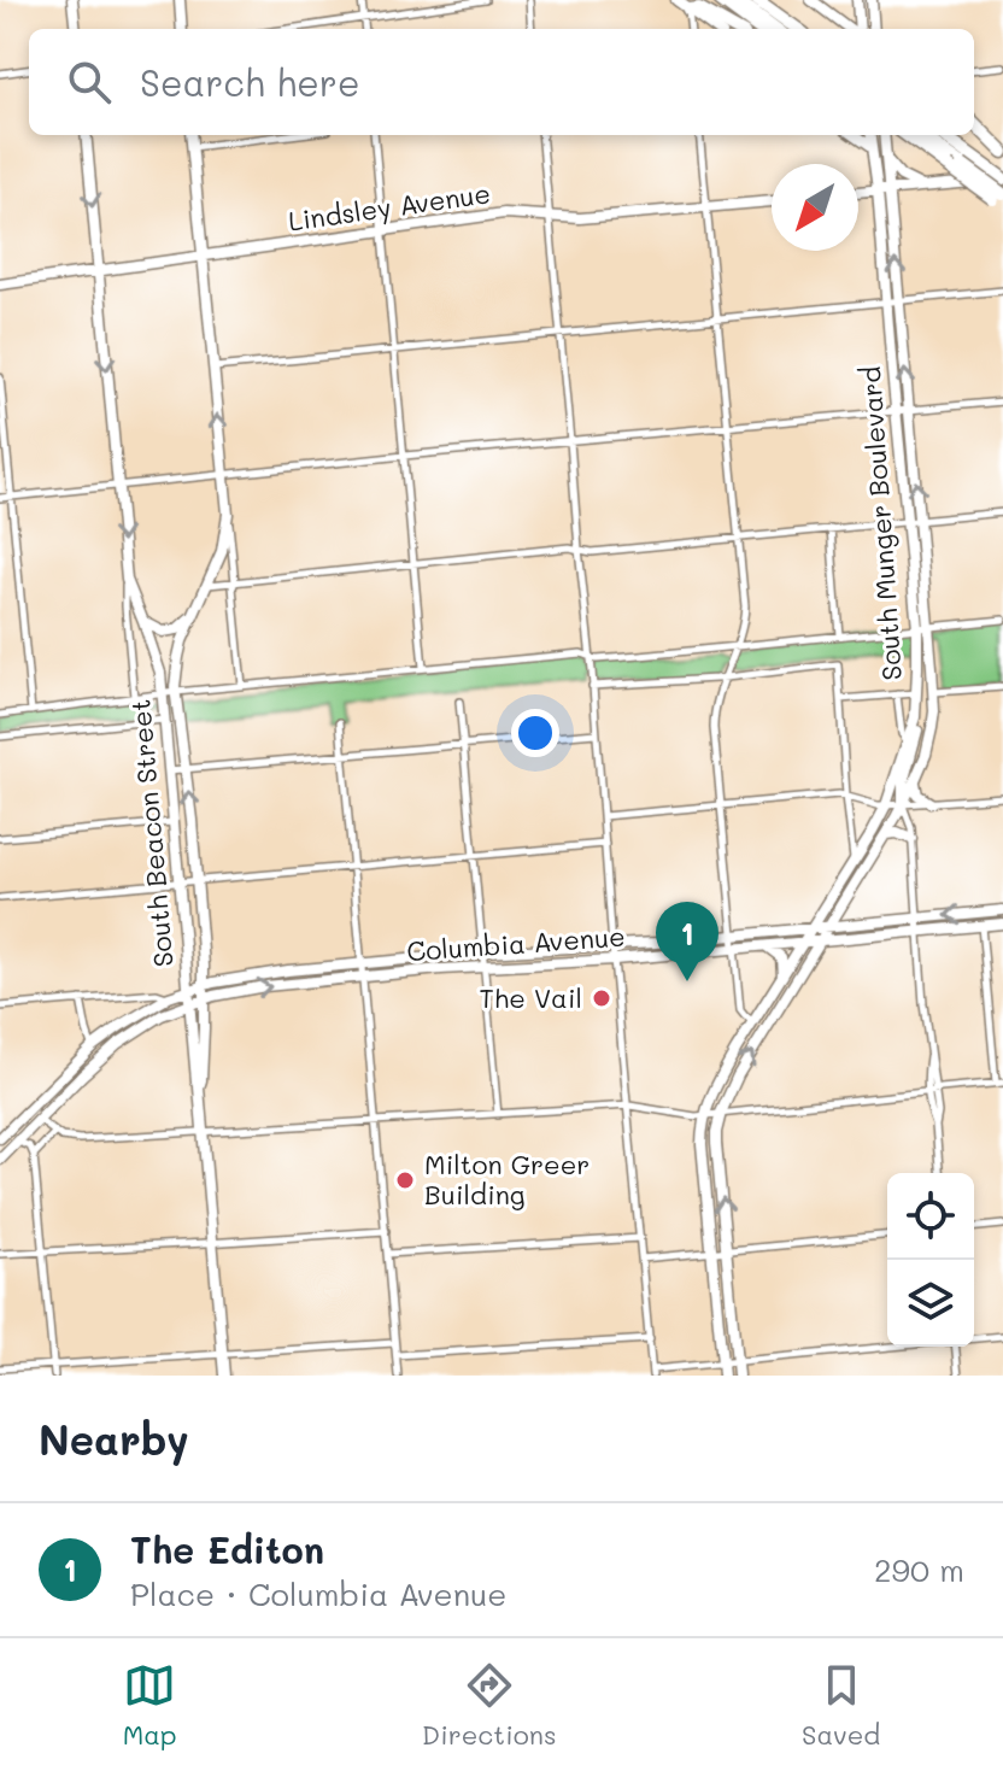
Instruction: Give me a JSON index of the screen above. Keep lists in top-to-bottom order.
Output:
{
  "streets": {
    "main road": [
      "Lindsley Avenue",
      "South Munger Boulevard",
      "South Beacon Street",
      "Columbia Avenue"
    ]
  },
  "crossings": [
    ["Lindsley Avenue", "South Beacon Street"],
    ["South Munger Boulevard", "Columbia Avenue"],
    ["South Beacon Street", "Columbia Avenue"]
  ],
  "places": ["The Vail", "Milton Greer Building"],
  "north": "bottom left",
  "page": {
    "search": "Search here",
    "pins": "1",
    "heading": "Nearby",
    "list": [
      {
        "mark": "1",
        "name": "The Editon",
        "note": "Place · Columbia Avenue",
        "value": "290 m"
      }
    ],
    "nav": ["Map", "Directions", "Saved"]
  }
}
